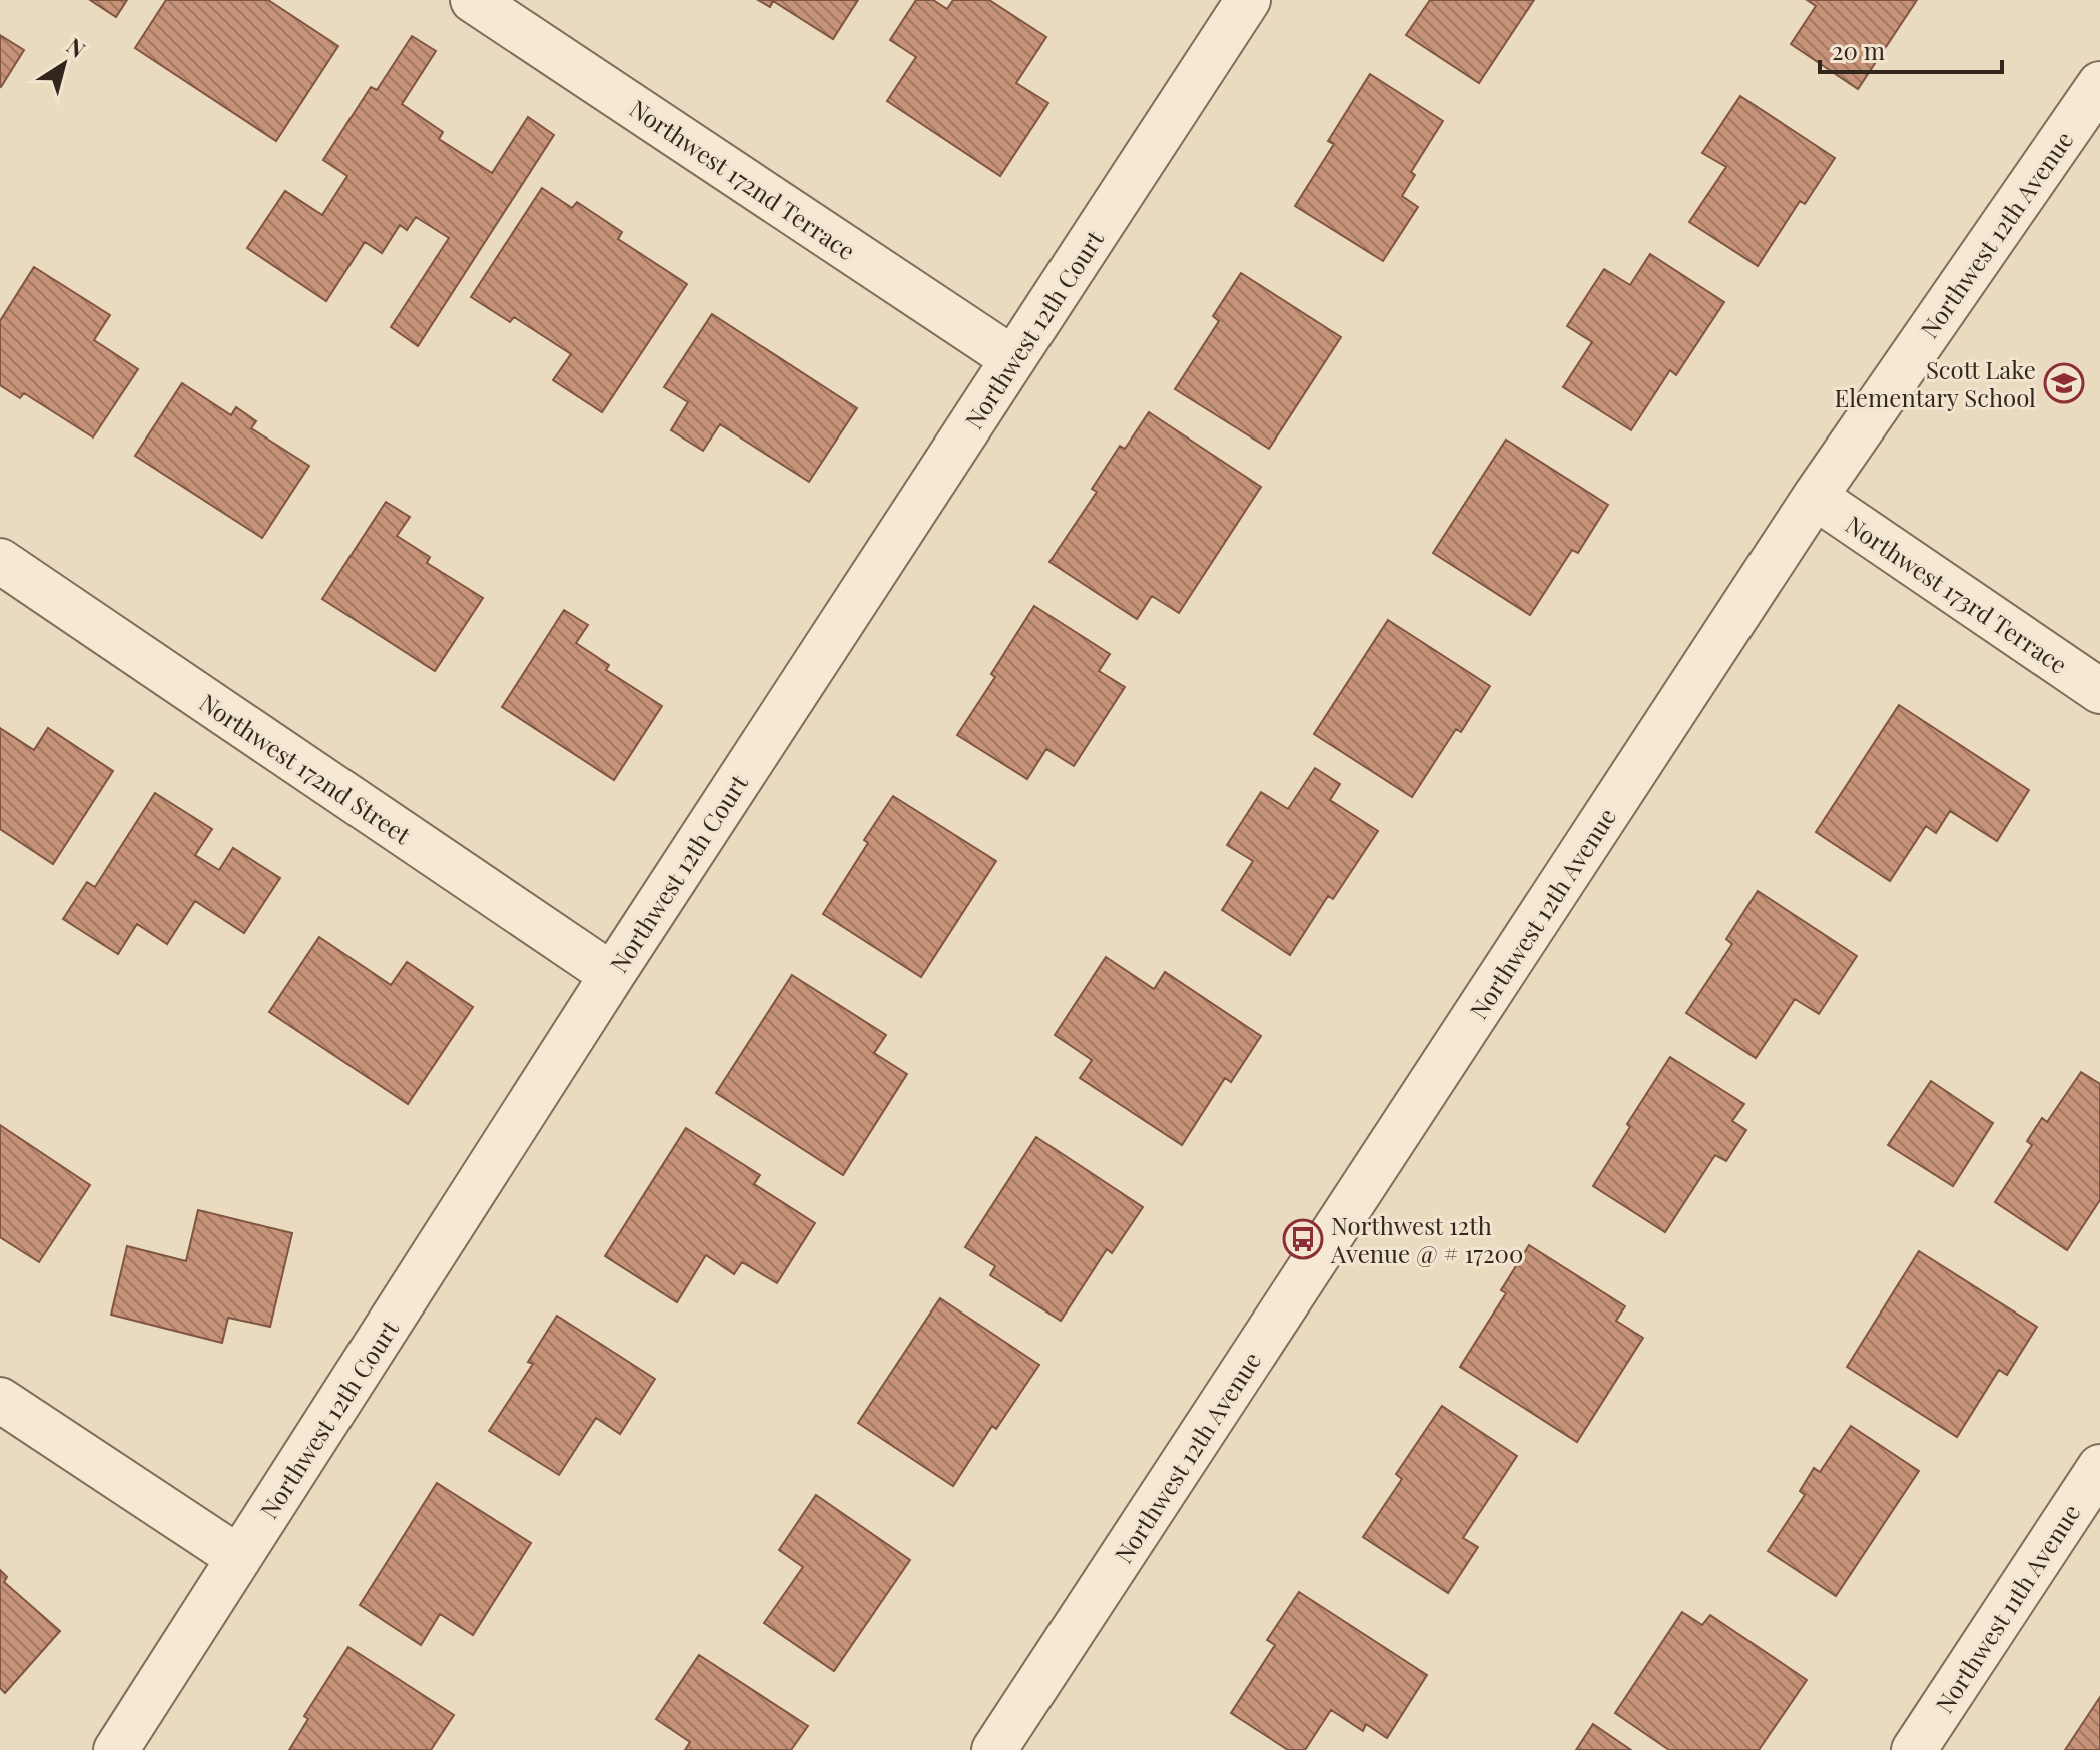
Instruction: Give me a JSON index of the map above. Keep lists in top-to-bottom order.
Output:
{
  "streets": {
    "street": [
      "Northwest 172nd Terrace",
      "Northwest 12th Avenue",
      "Northwest 12th Court",
      "Northwest 173rd Terrace",
      "Northwest 172nd Street",
      "Northwest 11th Avenue"
    ]
  },
  "crossings": [
    ["Northwest 172nd Terrace", "Northwest 12th Court"],
    ["Northwest 12th Avenue", "Northwest 173rd Terrace"],
    ["Northwest 12th Court", "Northwest 172nd Street"]
  ],
  "places": {
    "school or university": ["Scott Lake Elementary School"],
    "bus stop": ["Northwest 12th Avenue @ # 17200"]
  },
  "scale_bar": "20 m",
  "north": "top right"
}
